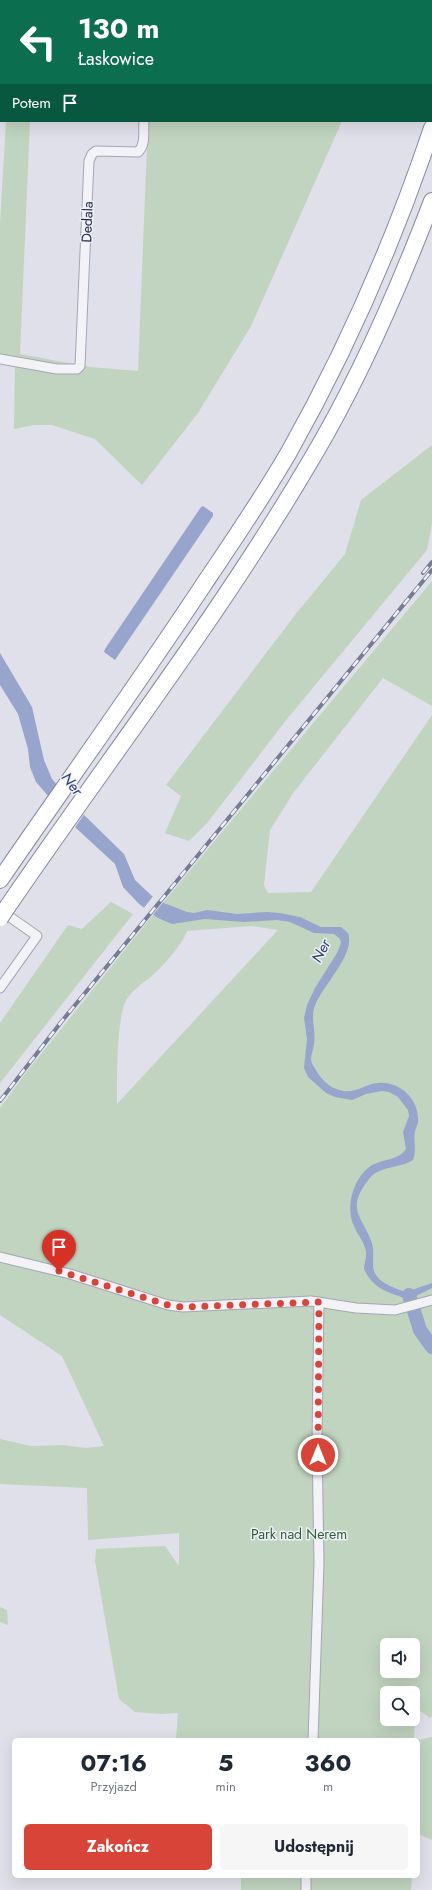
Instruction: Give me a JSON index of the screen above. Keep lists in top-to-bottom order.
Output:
{
  "streets": {
    "street": ["Dedala"]
  },
  "water": ["Ner"],
  "parks": ["Park nad Nerem"],
  "page": {
    "turn": ["130 m", "Łaskowice"],
    "then": "Potem",
    "eta": [
      "07:16",
      "Przyjazd",
      "5",
      "min",
      "360",
      "m"
    ],
    "buttons": ["Zakończ", "Udostępnij"]
  }
}
